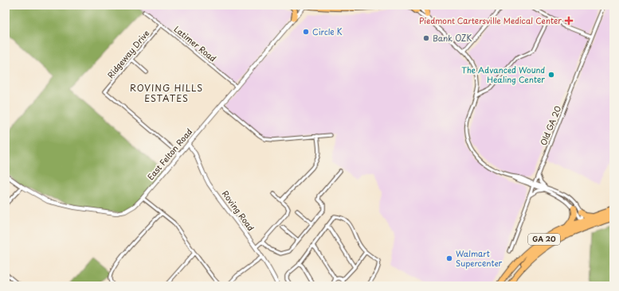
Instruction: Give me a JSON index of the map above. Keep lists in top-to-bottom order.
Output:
{
  "streets": {
    "main road": ["GA 20"],
    "street": [
      "Latimer Road",
      "Ridgeway Drive",
      "Old GA 20",
      "East Felton Road",
      "Roving Road"
    ]
  },
  "crossings": [
    ["Latimer Road", "Ridgeway Drive"],
    ["Latimer Road", "East Felton Road"],
    ["Ridgeway Drive", "East Felton Road"],
    ["East Felton Road", "Roving Road"]
  ],
  "districts": ["ROVING HILLS ESTATES"],
  "places": {
    "health": ["Piedmont Cartersville Medical Center"],
    "other": [
      "Circle K",
      "Bank OZK",
      "The Advanced Wound Healing Center",
      "Walmart Supercenter"
    ]
  }
}
